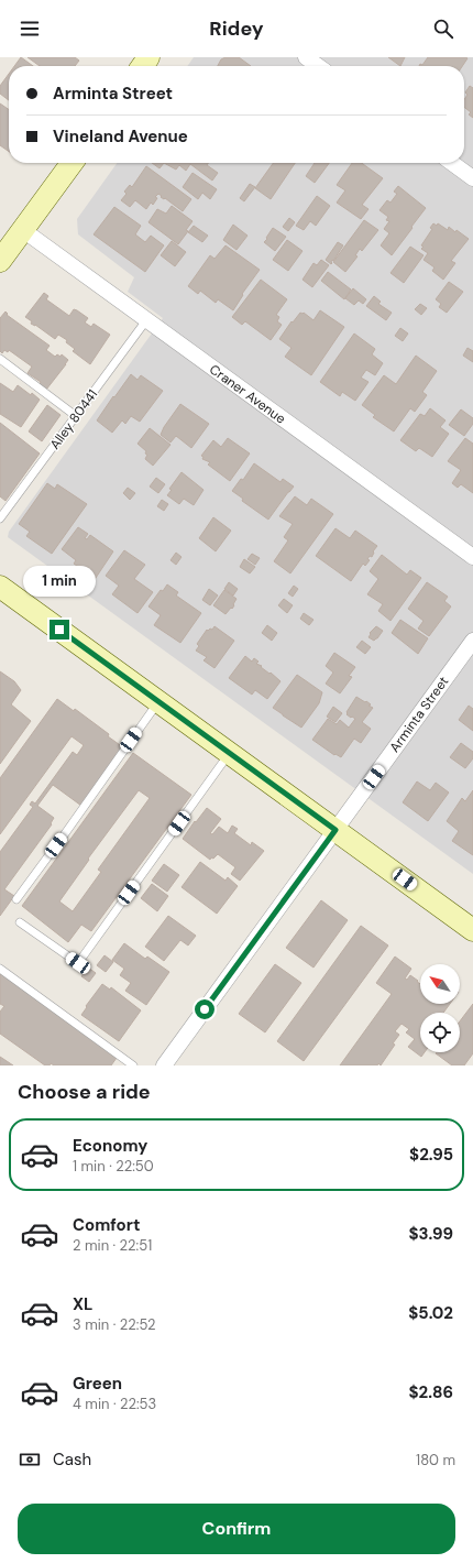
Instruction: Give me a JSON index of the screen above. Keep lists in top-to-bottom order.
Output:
{
  "streets": {
    "street": ["Craner Avenue", "Arminta Street"],
    "lane": ["Alley 80441"]
  },
  "crossings": [
    ["Craner Avenue", "Alley 80441"]
  ],
  "north": "top left",
  "page": {
    "header": "Ridey",
    "banner": ["Arminta Street", "Vineland Avenue"],
    "bubble": "1 min",
    "heading": "Choose a ride",
    "list": [
      {
        "name": "Economy",
        "note": "1 min · 22:50",
        "value": "$2.95"
      },
      {
        "name": "Comfort",
        "note": "2 min · 22:51",
        "value": "$3.99"
      },
      {
        "name": "XL",
        "note": "3 min · 22:52",
        "value": "$5.02"
      },
      {
        "name": "Green",
        "note": "4 min · 22:53",
        "value": "$2.86"
      }
    ],
    "pay": ["Cash", "180 m"],
    "buttons": "Confirm"
  }
}
